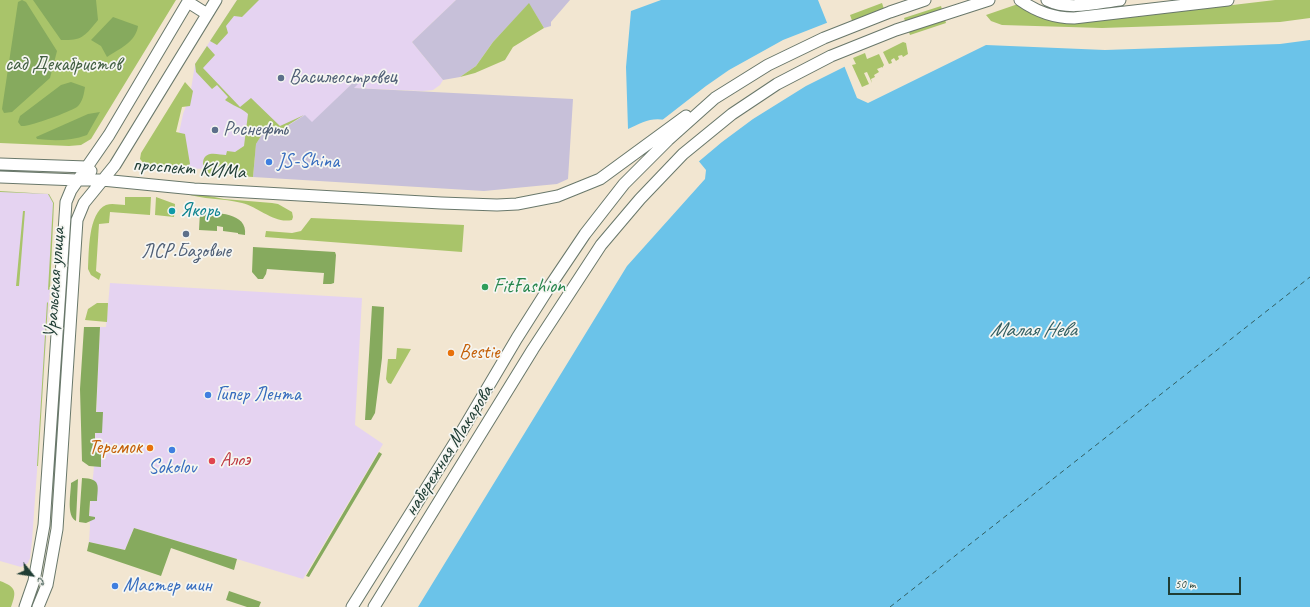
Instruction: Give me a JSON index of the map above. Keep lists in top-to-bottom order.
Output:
{
  "streets": {
    "main road": ["проспект КИМа", "Уральская улица", "набережная Макарова"]
  },
  "crossings": [
    ["проспект КИМа", "Уральская улица"],
    ["проспект КИМа", "набережная Макарова"]
  ],
  "water": ["Малая Нева"],
  "parks": ["сад Декабристов"],
  "places": [
    "Василеостровец",
    "Роснефть",
    "JS-Shina",
    "Якорь",
    "ЛСР.Базовые",
    "FitFashion",
    "Bestie",
    "Гипер Лента",
    "Теремок",
    "Sokolov",
    "Алоэ",
    "Мастер шин"
  ],
  "scale_bar": "50 m",
  "north": "bottom right"
}
